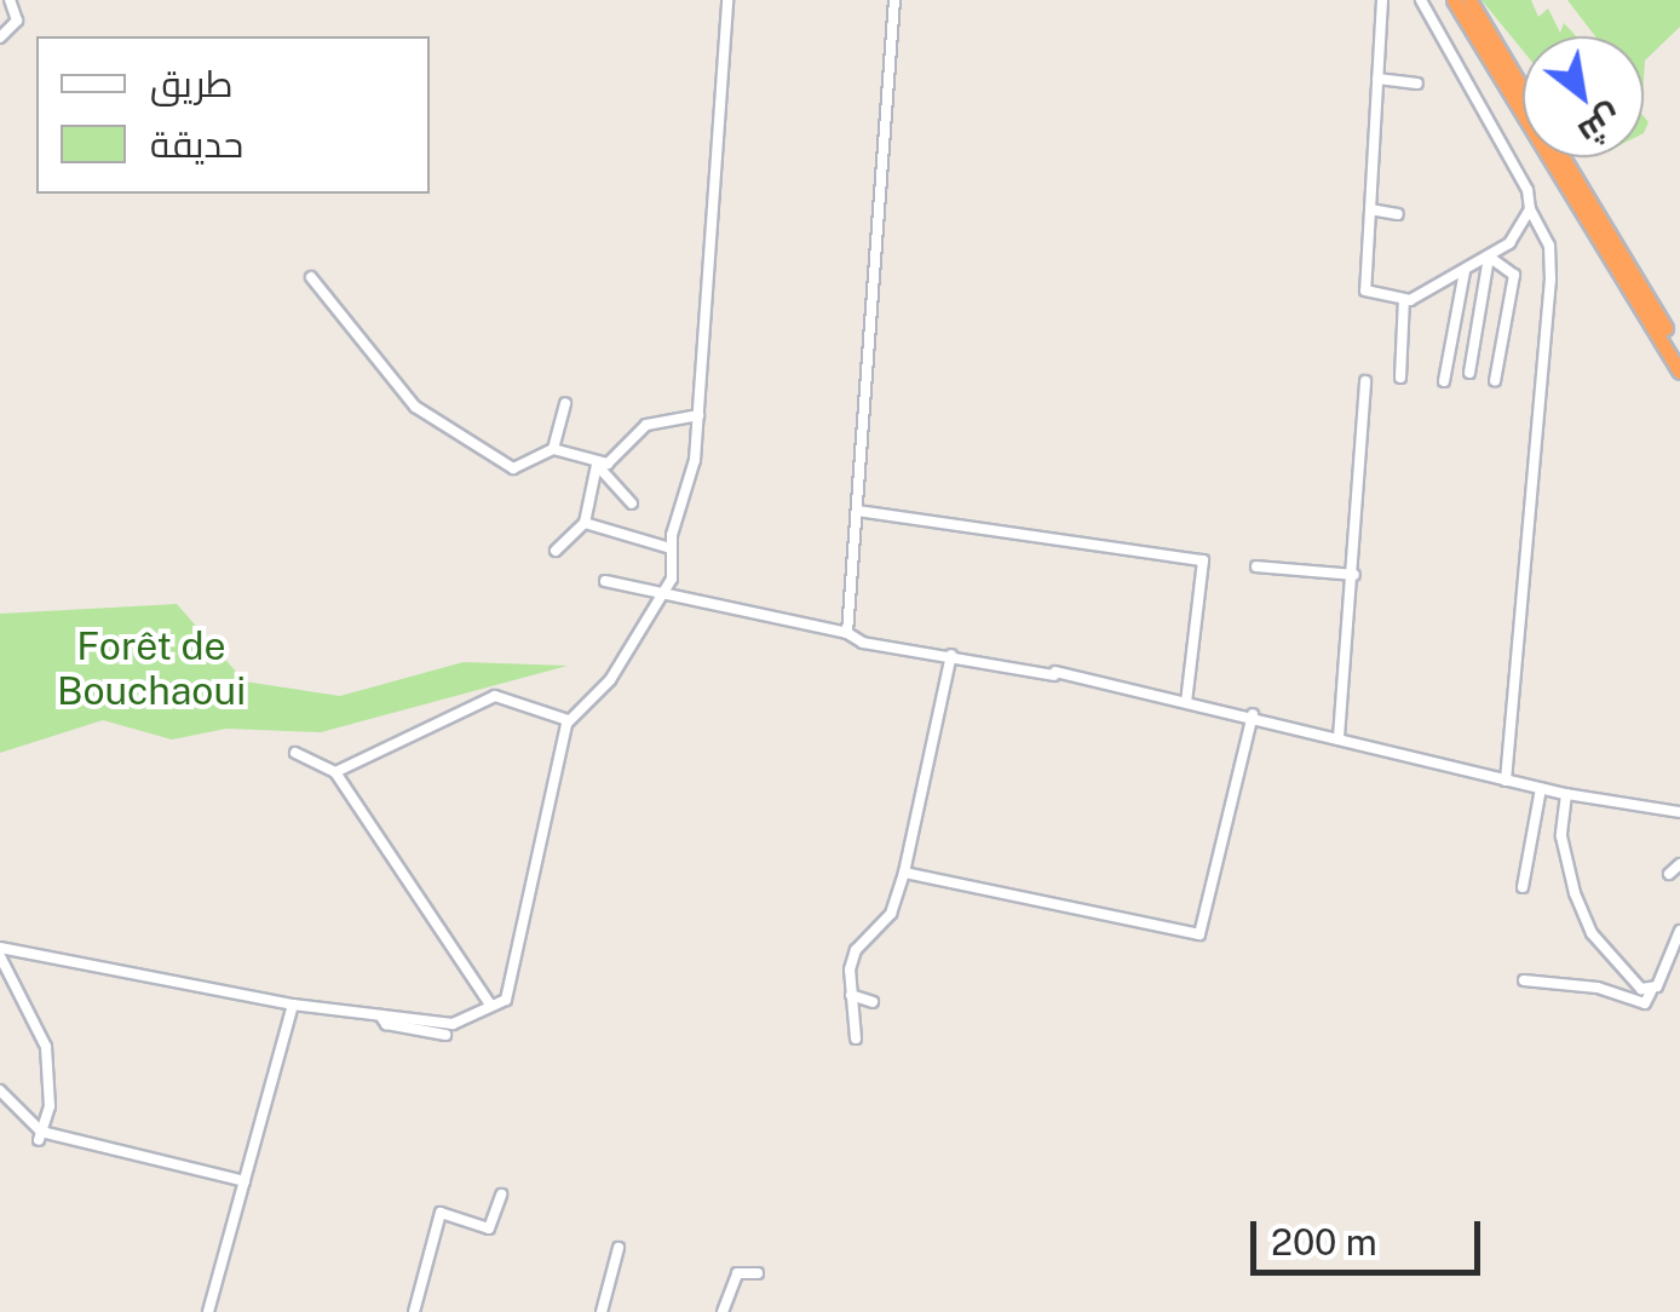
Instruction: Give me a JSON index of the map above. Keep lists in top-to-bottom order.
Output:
{
  "parks": ["Forêt de Bouchaoui"],
  "legend": ["طريق", "حديقة"],
  "scale_bar": "200 m",
  "north": "bottom right"
}
